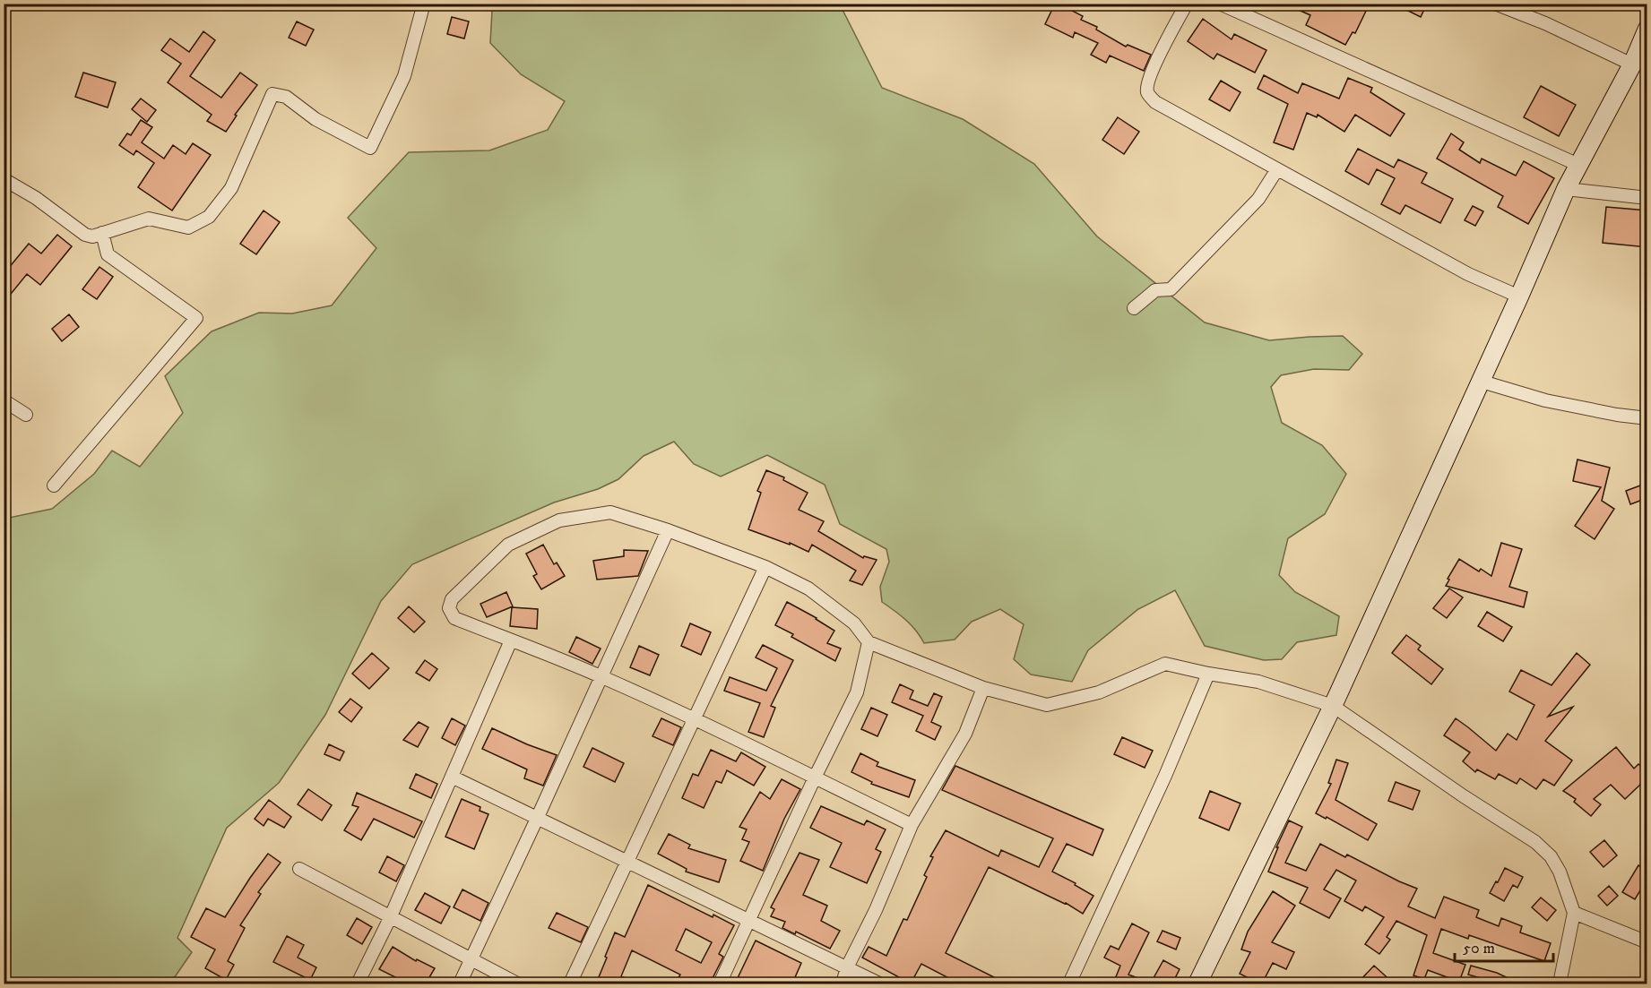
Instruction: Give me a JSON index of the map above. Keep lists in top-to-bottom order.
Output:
{
  "scale_bar": "50 m"
}
